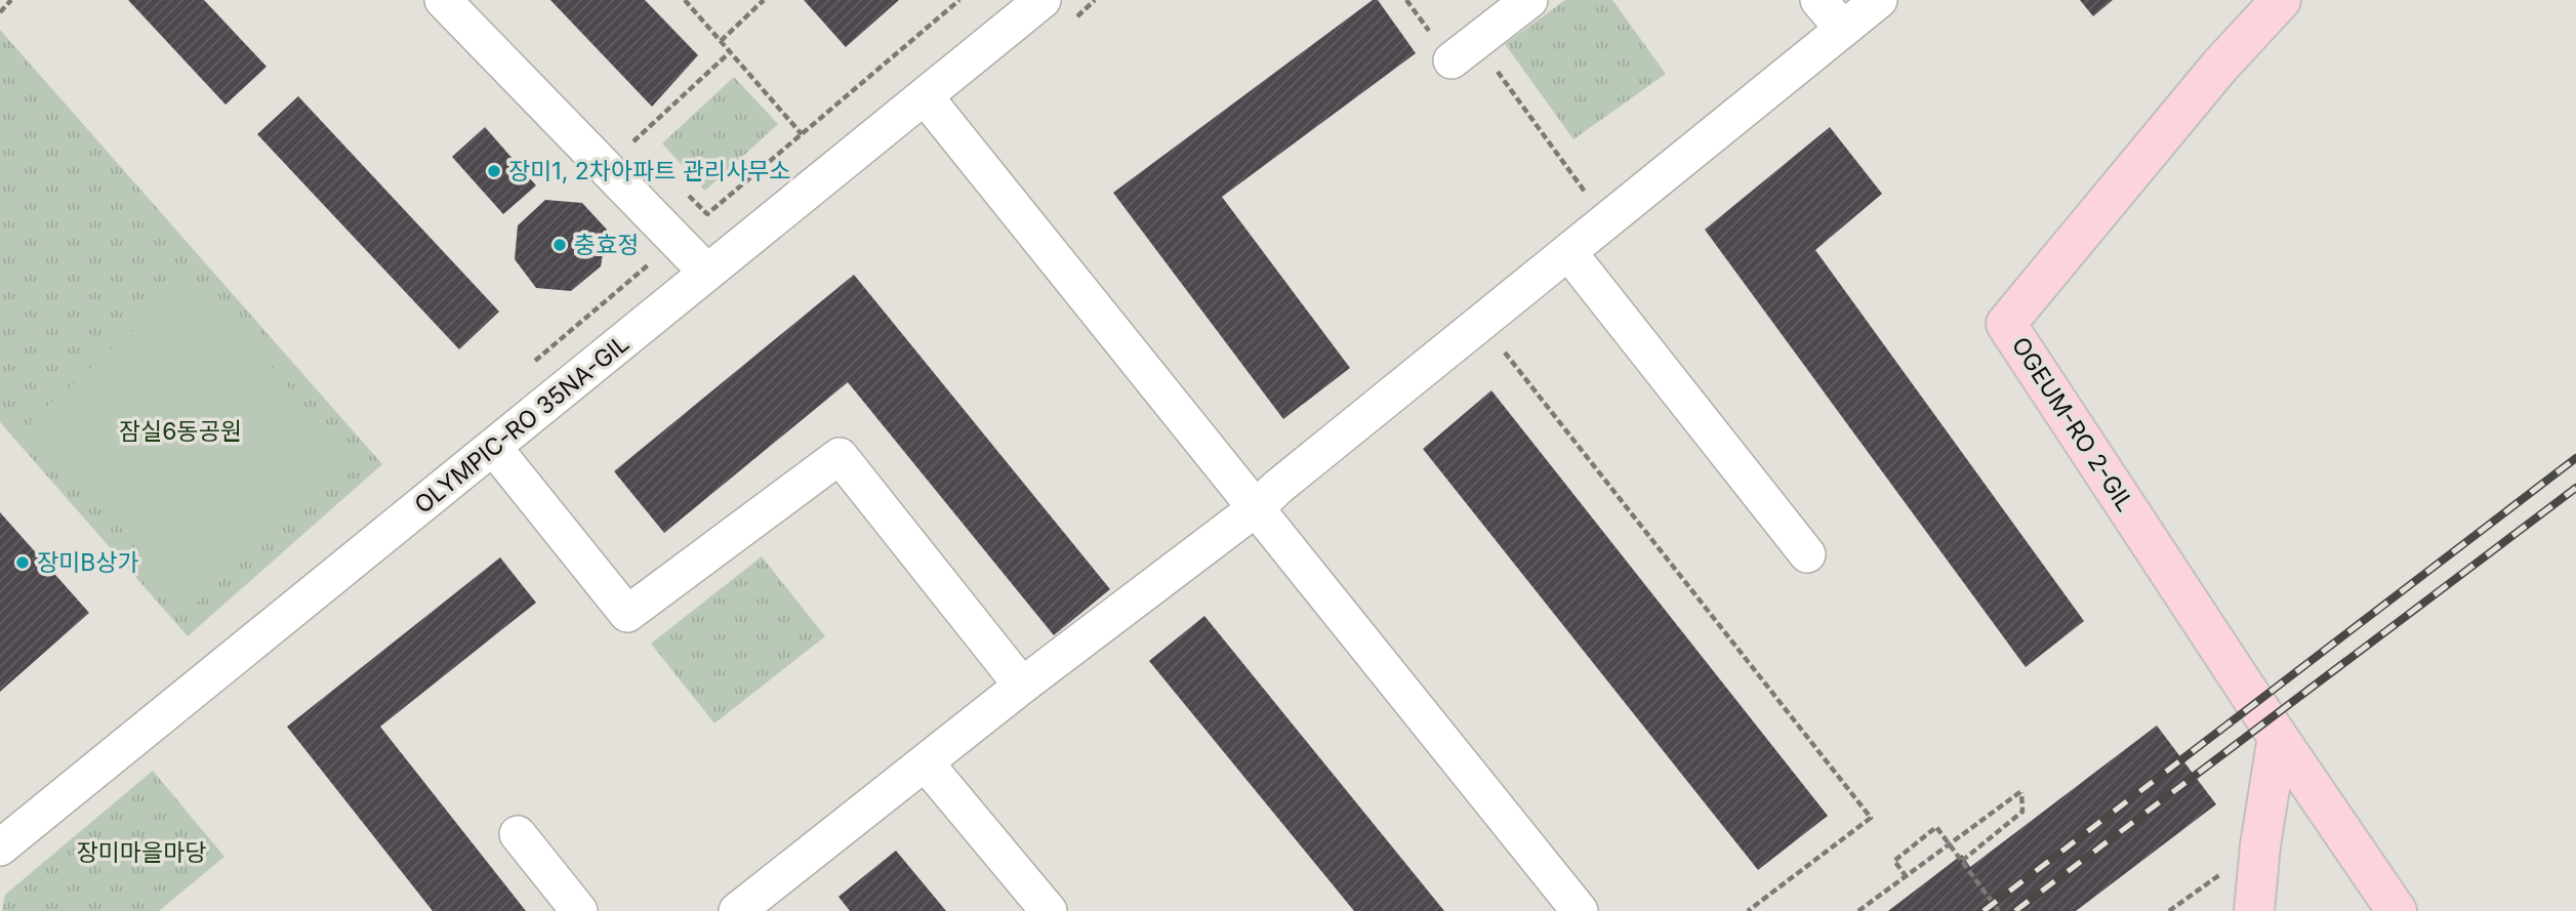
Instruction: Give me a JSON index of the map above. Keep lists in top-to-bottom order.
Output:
{
  "streets": {
    "main road": ["OGEUM-RO 2-GIL"],
    "street": ["OLYMPIC-RO 35NA-GIL"]
  },
  "parks": ["잠실6동공원", "장미마을마당"],
  "places": ["장미1, 2차아파트 관리사무소", "충효정", "장미B상가"]
}
